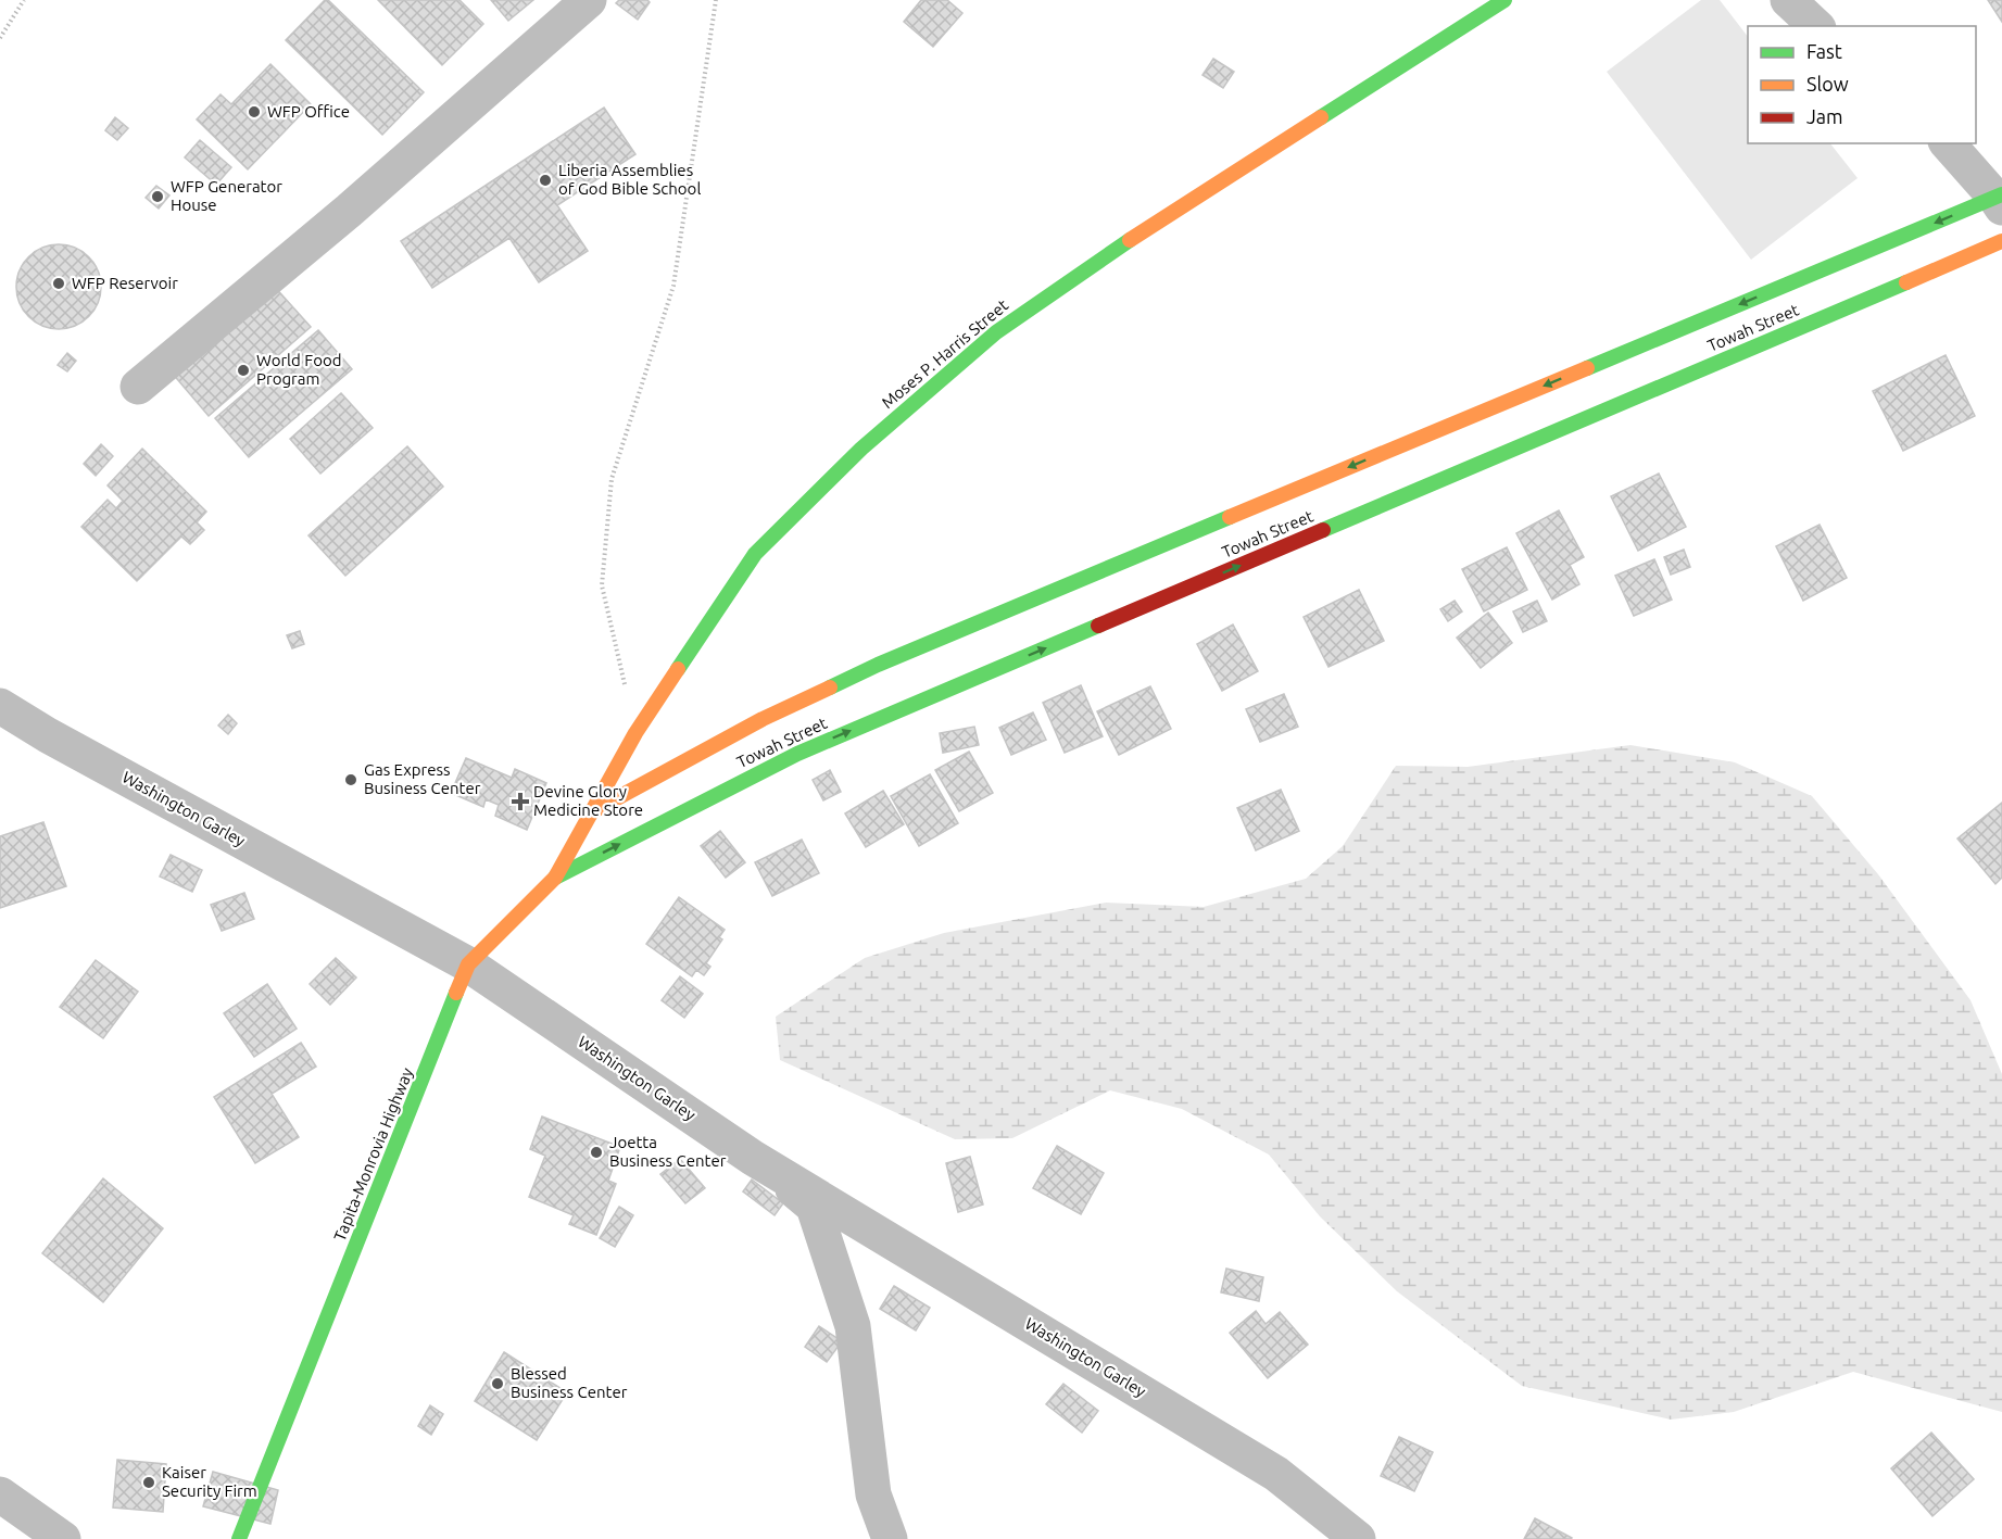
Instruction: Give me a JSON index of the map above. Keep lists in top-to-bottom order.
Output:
{
  "streets": {
    "main road": ["Towah Street", "Moses P. Harris Street", "Tapita-Monrovia Highway"],
    "street": ["Washington Garley"]
  },
  "crossings": [
    ["Towah Street", "Moses P. Harris Street"],
    ["Towah Street", "Tapita-Monrovia Highway"],
    ["Moses P. Harris Street", "Tapita-Monrovia Highway"],
    ["Washington Garley", "Tapita-Monrovia Highway"]
  ],
  "places": {
    "other": [
      "WFP Office",
      "Liberia Assemblies of God Bible School",
      "WFP Generator House",
      "WFP Reservoir",
      "World Food Program",
      "Gas Express Business Center",
      "Joetta Business Center",
      "Blessed Business Center",
      "Kaiser Security Firm"
    ],
    "health": ["Devine Glory Medicine Store"]
  },
  "legend": ["Fast", "Slow", "Jam"]
}
